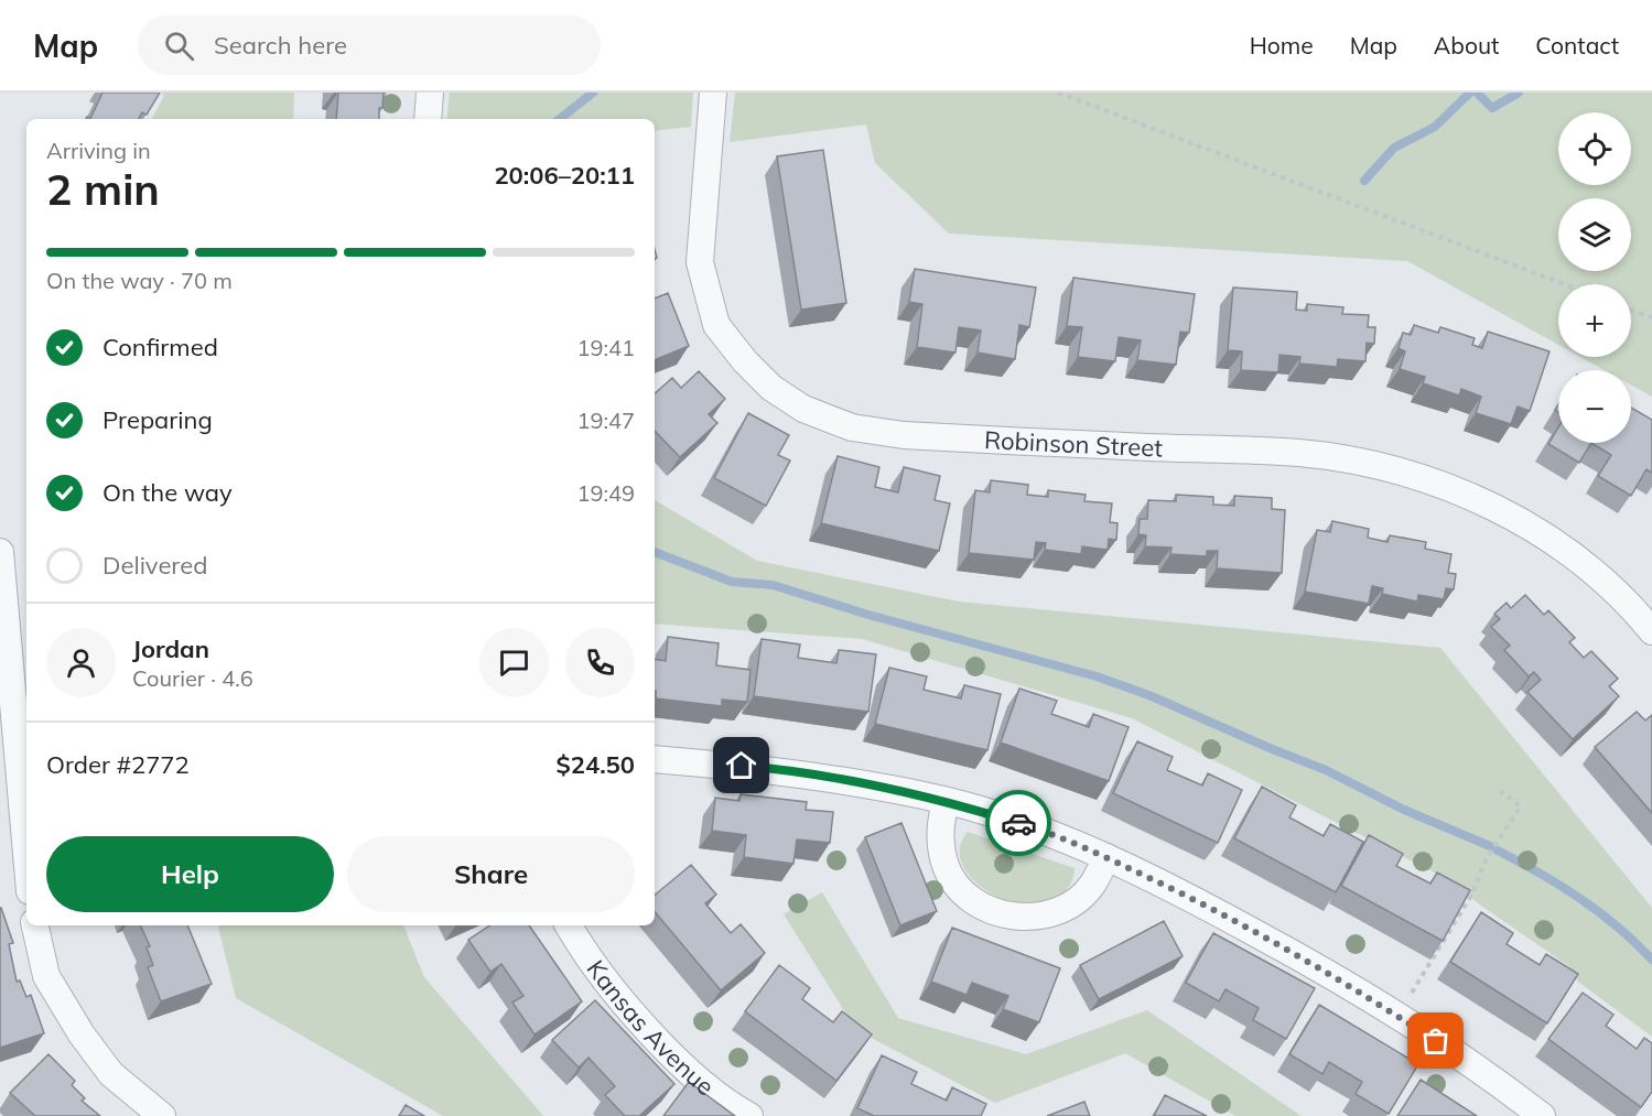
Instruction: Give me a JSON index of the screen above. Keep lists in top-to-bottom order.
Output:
{
  "streets": {
    "street": ["Robinson Street", "Kansas Avenue"]
  },
  "page": {
    "header": "Map",
    "search": "Search here",
    "nav": [
      "Home",
      "Map",
      "About",
      "Contact"
    ],
    "map_buttons": ["+", "−"],
    "heading": ["2 min", "Arriving in", "20:06–20:11"],
    "panel": [
      "Jordan",
      "Courier · 4.6",
      "Order #2772",
      "$24.50"
    ],
    "bar": "On the way · 70 m",
    "list": [
      ["Confirmed", "19:41"],
      ["Preparing", "19:47"],
      ["On the way", "19:49"],
      "Delivered"
    ],
    "buttons": ["Help", "Share"]
  }
}
